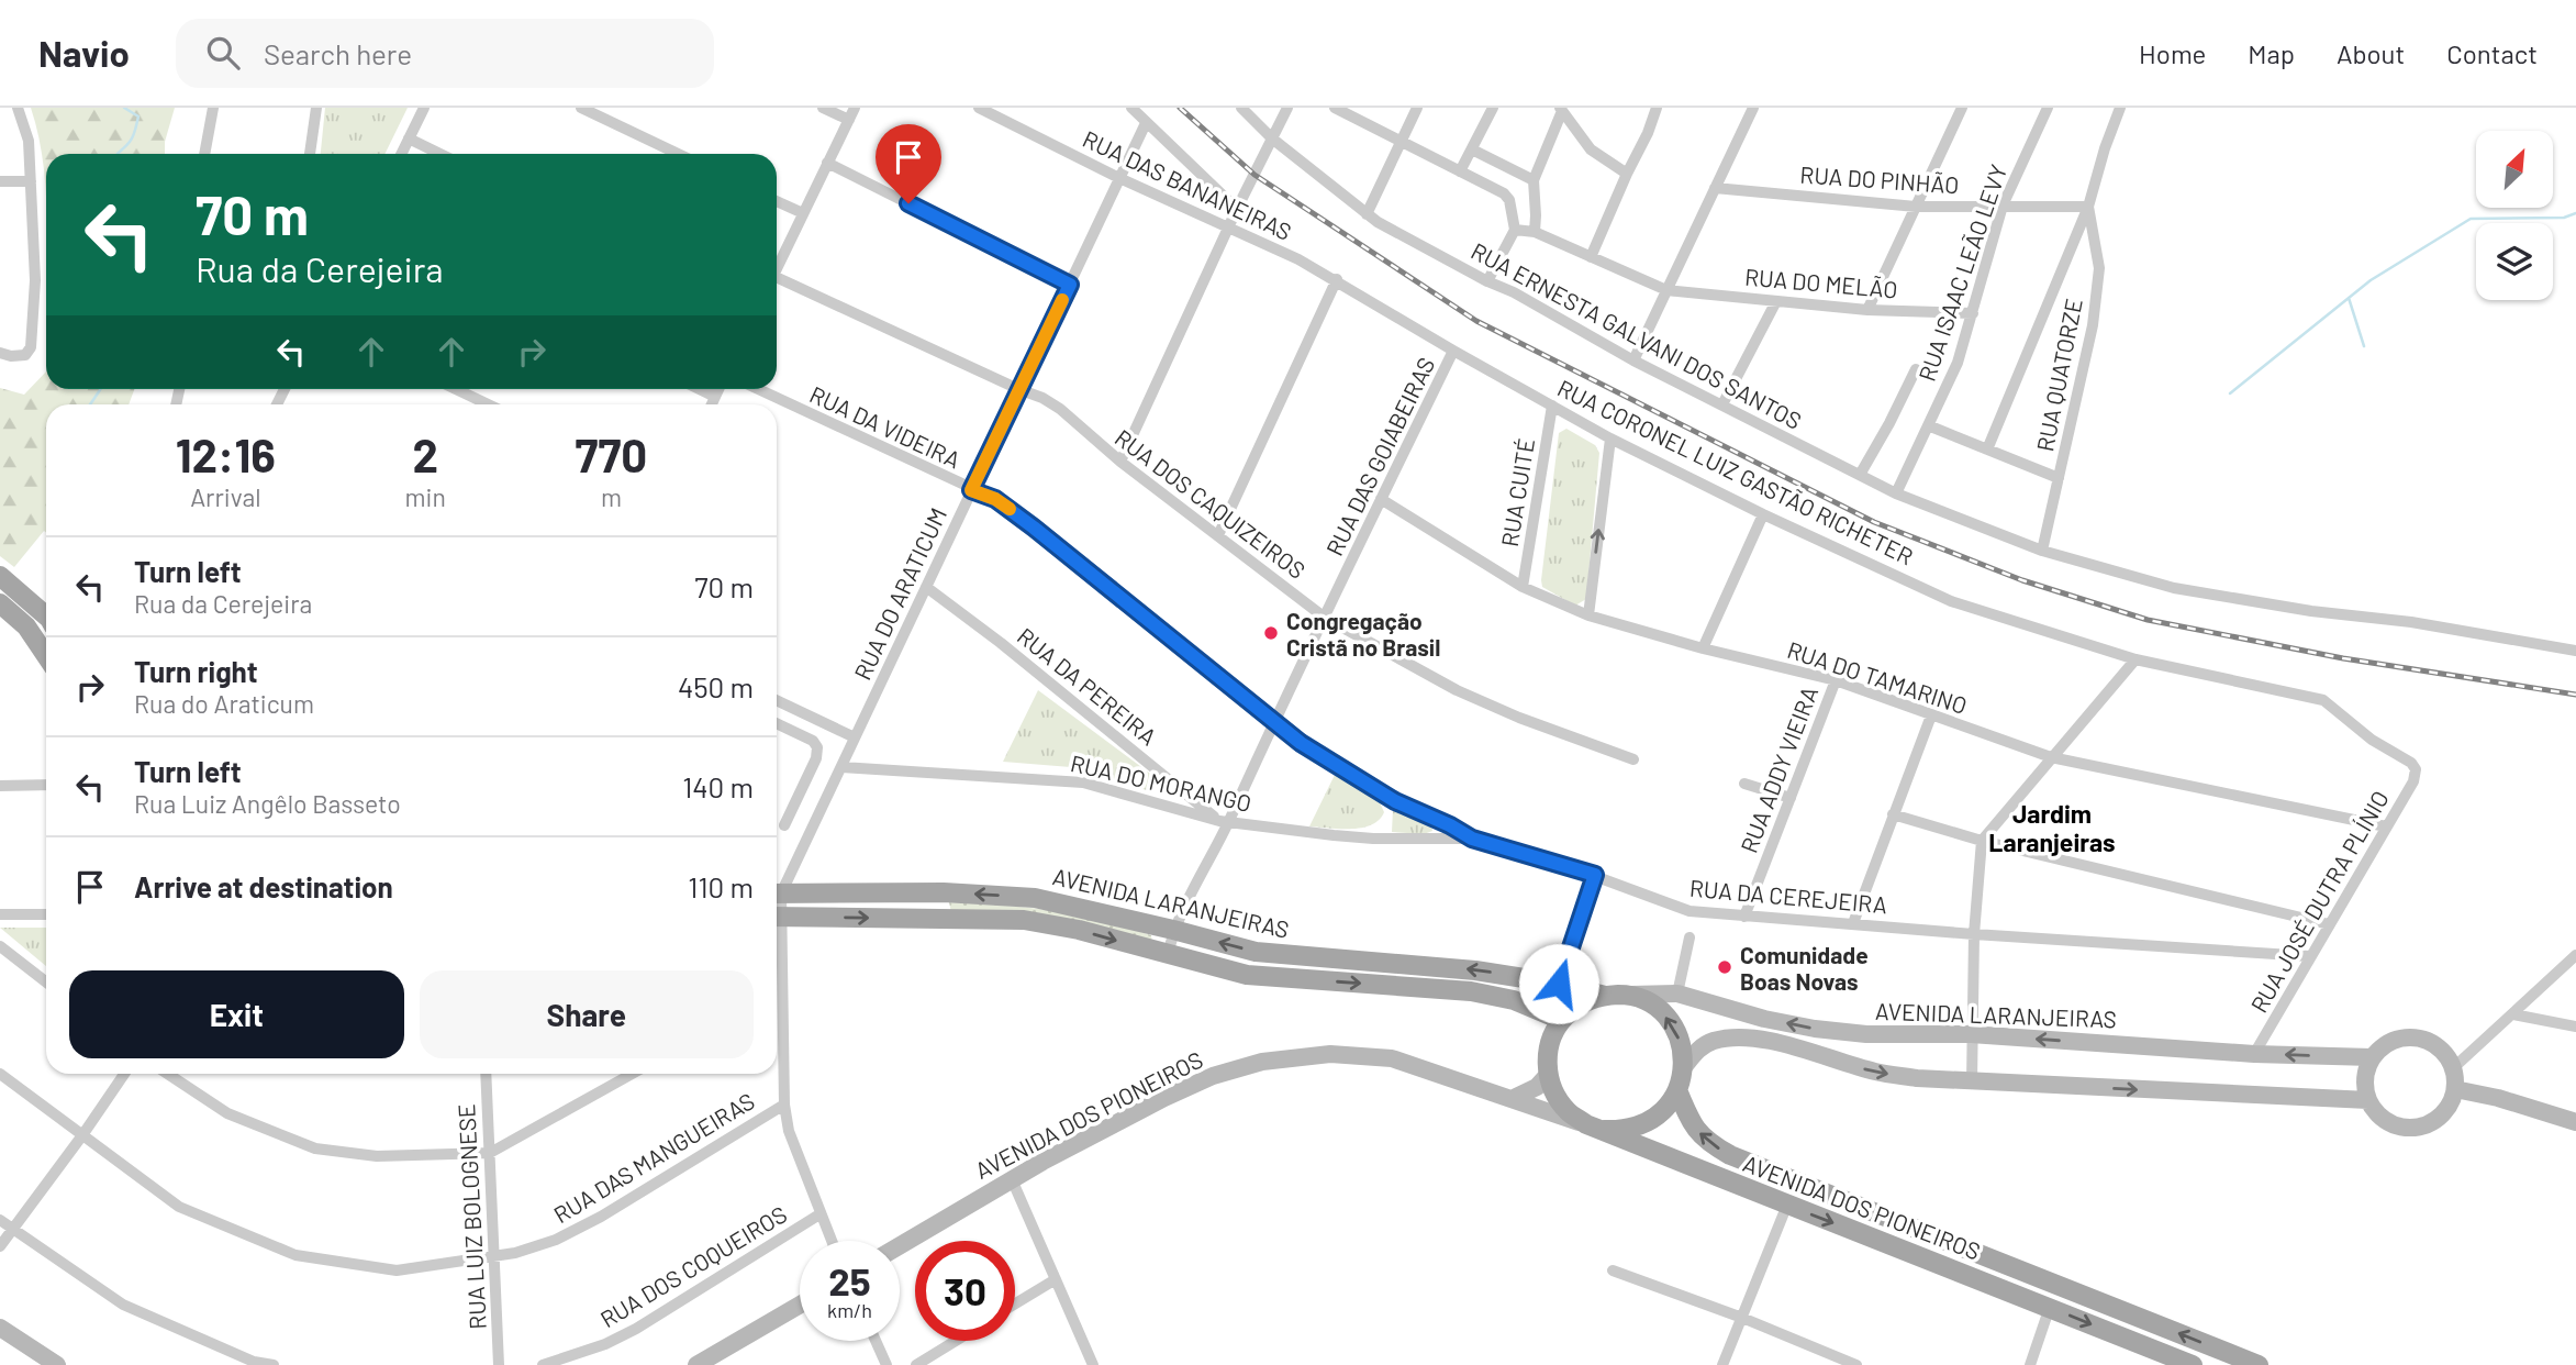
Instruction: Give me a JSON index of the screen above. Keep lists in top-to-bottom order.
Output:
{
  "streets": {
    "main road": ["AVENIDA LARANJEIRAS", "AVENIDA DOS PIONEIROS"],
    "street": [
      "RUA DO PINHÃO",
      "RUA DAS BANANEIRAS",
      "RUA ISAAC LEÃO LEVY",
      "RUA DO MELÃO",
      "RUA ERNESTA GALVANI DOS SANTOS",
      "RUA QUATORZE",
      "RUA DA VIDEIRA",
      "RUA DAS GOIABEIRAS",
      "RUA CORONEL LUIZ GASTÃO RICHETER",
      "RUA CUITÉ",
      "RUA DOS CAQUIZEIROS",
      "RUA DO ARATICUM",
      "RUA DO TAMARINO",
      "RUA DA PEREIRA",
      "RUA ADDY VIEIRA",
      "RUA DO MORANGO",
      "RUA DA CEREJEIRA",
      "RUA JOSÉ DUTRA PLÍNIO",
      "RUA DAS MANGUEIRAS",
      "RUA LUIZ BOLOGNESE",
      "RUA DOS COQUEIROS"
    ]
  },
  "crossings": [
    ["RUA DO PINHÃO", "RUA ISAAC LEÃO LEVY"],
    ["RUA DO PINHÃO", "RUA QUATORZE"],
    ["RUA DAS BANANEIRAS", "RUA CORONEL LUIZ GASTÃO RICHETER"],
    ["RUA DAS BANANEIRAS", "RUA DO ARATICUM"],
    ["RUA ISAAC LEÃO LEVY", "RUA DO MELÃO"],
    ["RUA ISAAC LEÃO LEVY", "RUA ERNESTA GALVANI DOS SANTOS"],
    ["RUA ERNESTA GALVANI DOS SANTOS", "RUA QUATORZE"],
    ["RUA DA VIDEIRA", "RUA DO ARATICUM"],
    ["RUA DA VIDEIRA", "RUA DA CEREJEIRA"],
    ["RUA DAS GOIABEIRAS", "RUA CORONEL LUIZ GASTÃO RICHETER"],
    ["RUA DAS GOIABEIRAS", "RUA DOS CAQUIZEIROS"],
    ["RUA DAS GOIABEIRAS", "RUA DO TAMARINO"],
    ["RUA DAS GOIABEIRAS", "RUA DA PEREIRA"],
    ["RUA DAS GOIABEIRAS", "RUA DO MORANGO"],
    ["RUA DAS GOIABEIRAS", "RUA DA CEREJEIRA"],
    ["RUA DAS GOIABEIRAS", "AVENIDA LARANJEIRAS"],
    ["RUA CORONEL LUIZ GASTÃO RICHETER", "RUA CUITÉ"],
    ["RUA CORONEL LUIZ GASTÃO RICHETER", "RUA JOSÉ DUTRA PLÍNIO"],
    ["RUA CUITÉ", "RUA DO TAMARINO"],
    ["RUA DOS CAQUIZEIROS", "RUA DO ARATICUM"],
    ["RUA DO ARATICUM", "RUA DA PEREIRA"],
    ["RUA DO ARATICUM", "RUA DO MORANGO"],
    ["RUA DO ARATICUM", "RUA DA CEREJEIRA"],
    ["RUA DO TAMARINO", "RUA ADDY VIEIRA"],
    ["RUA DO TAMARINO", "RUA JOSÉ DUTRA PLÍNIO"],
    ["RUA DA PEREIRA", "RUA DO MORANGO"],
    ["RUA ADDY VIEIRA", "RUA DA CEREJEIRA"],
    ["RUA DO MORANGO", "RUA DA CEREJEIRA"],
    ["RUA DA CEREJEIRA", "RUA JOSÉ DUTRA PLÍNIO"],
    ["RUA JOSÉ DUTRA PLÍNIO", "AVENIDA LARANJEIRAS"],
    ["AVENIDA LARANJEIRAS", "AVENIDA DOS PIONEIROS"],
    ["RUA DAS MANGUEIRAS", "RUA LUIZ BOLOGNESE"],
    ["RUA DAS MANGUEIRAS", "RUA DOS COQUEIROS"]
  ],
  "districts": ["Jardim Laranjeiras"],
  "places": ["Congregação Cristã no Brasil", "Comunidade Boas Novas"],
  "north": "top right",
  "page": {
    "header": "Navio",
    "search": "Search here",
    "nav": [
      "Home",
      "Map",
      "About",
      "Contact"
    ],
    "turn": ["70 m", "Rua da Cerejeira"],
    "eta": [
      "12:16",
      "Arrival",
      "2",
      "min",
      "770",
      "m"
    ],
    "list": [
      {
        "name": "Turn left",
        "note": "Rua da Cerejeira",
        "value": "70 m"
      },
      {
        "name": "Turn right",
        "note": "Rua do Araticum",
        "value": "450 m"
      },
      {
        "name": "Turn left",
        "note": "Rua Luiz Angêlo Basseto",
        "value": "140 m"
      },
      {
        "name": "Arrive at destination",
        "value": "110 m"
      }
    ],
    "buttons": ["Exit", "Share"],
    "speed": "25 km/h",
    "limit": "30"
  }
}
